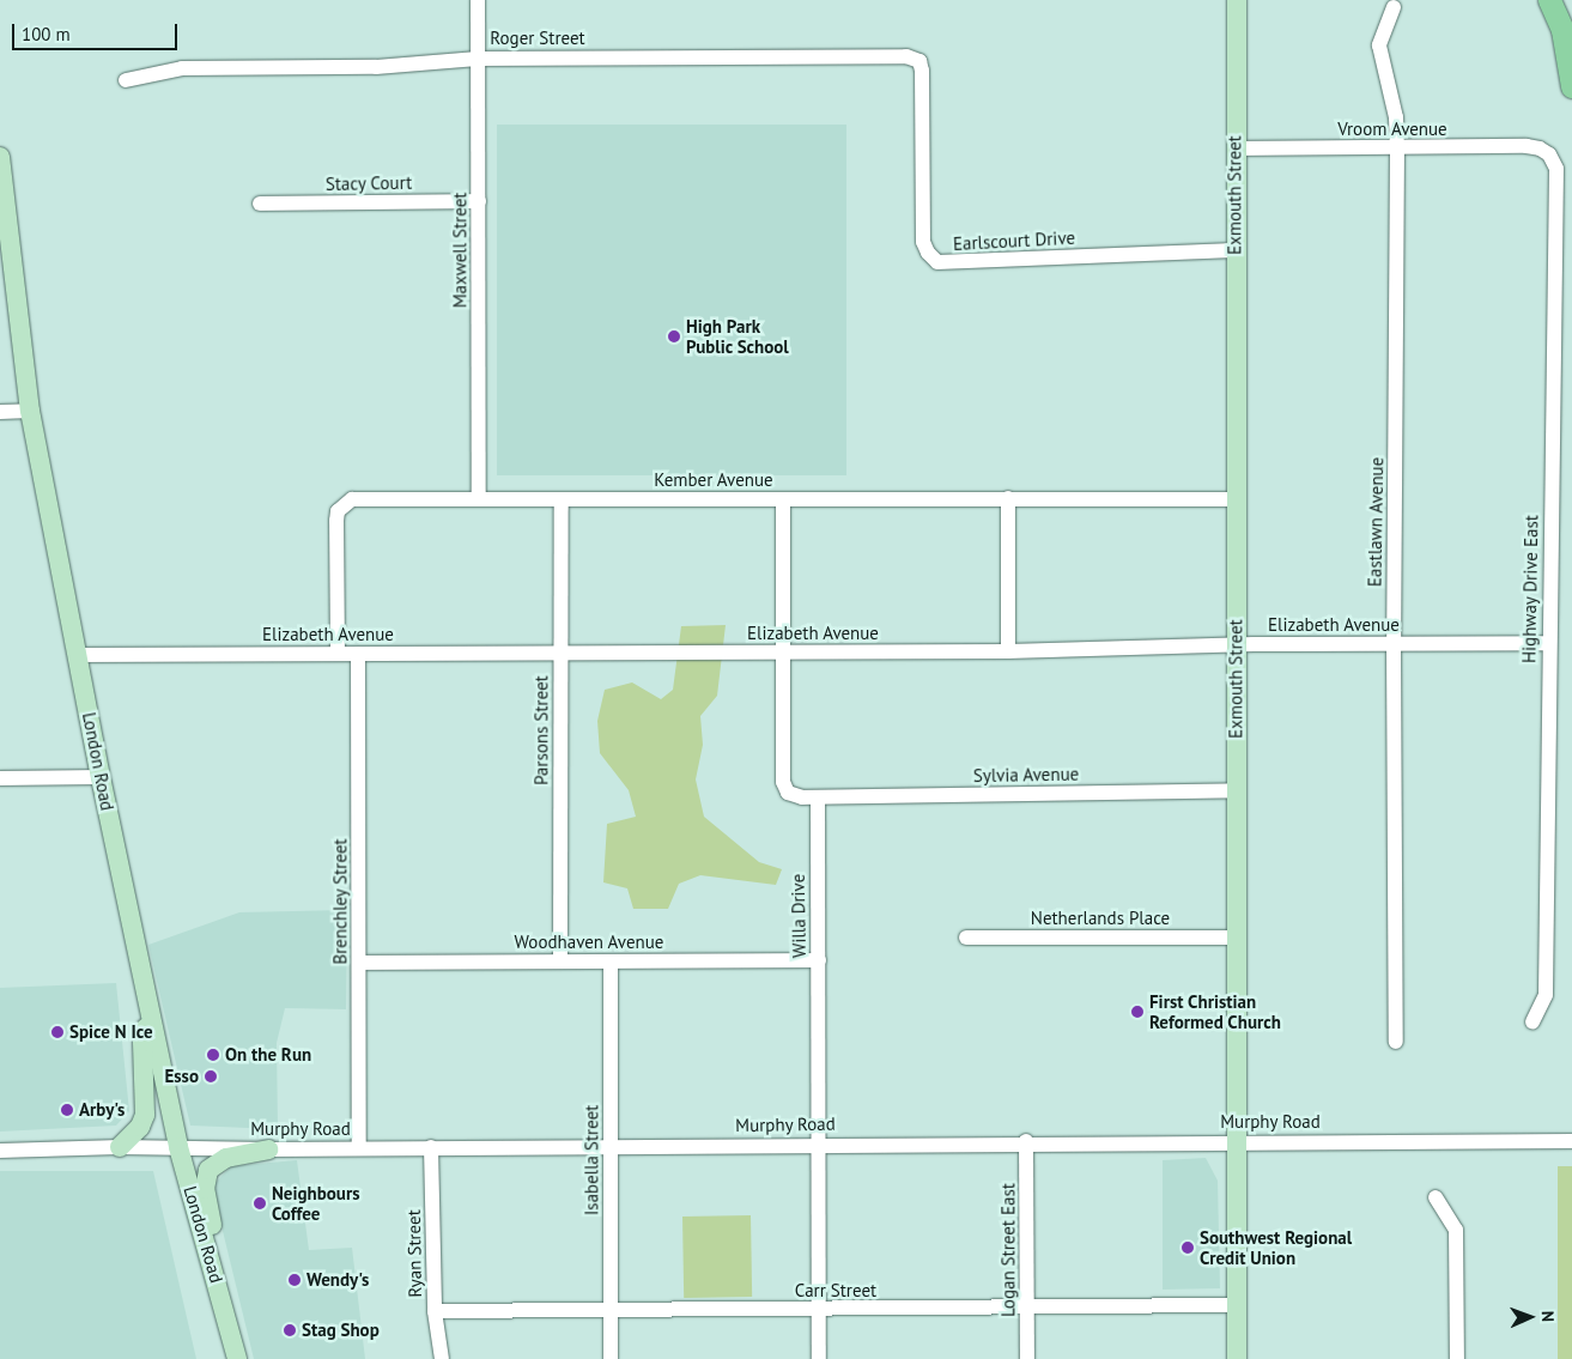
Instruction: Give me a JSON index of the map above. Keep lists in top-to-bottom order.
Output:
{
  "streets": {
    "main road": ["Exmouth Street", "London Road"],
    "street": [
      "Roger Street",
      "Vroom Avenue",
      "Stacy Court",
      "Earlscourt Drive",
      "Maxwell Street",
      "Kember Avenue",
      "Eastlawn Avenue",
      "Highway Drive East",
      "Elizabeth Avenue",
      "Parsons Street",
      "Sylvia Avenue",
      "Brenchley Street",
      "Willa Drive",
      "Netherlands Place",
      "Woodhaven Avenue",
      "Murphy Road",
      "Isabella Street",
      "Logan Street East",
      "Ryan Street",
      "Carr Street"
    ]
  },
  "crossings": [
    ["Roger Street", "Earlscourt Drive"],
    ["Roger Street", "Maxwell Street"],
    ["Vroom Avenue", "Exmouth Street"],
    ["Vroom Avenue", "Eastlawn Avenue"],
    ["Vroom Avenue", "Highway Drive East"],
    ["Stacy Court", "Maxwell Street"],
    ["Exmouth Street", "Earlscourt Drive"],
    ["Exmouth Street", "Kember Avenue"],
    ["Exmouth Street", "Elizabeth Avenue"],
    ["Exmouth Street", "Sylvia Avenue"],
    ["Exmouth Street", "Netherlands Place"],
    ["Exmouth Street", "Murphy Road"],
    ["Exmouth Street", "Carr Street"],
    ["Maxwell Street", "Kember Avenue"],
    ["Kember Avenue", "Elizabeth Avenue"],
    ["Kember Avenue", "Parsons Street"],
    ["Eastlawn Avenue", "Elizabeth Avenue"],
    ["Highway Drive East", "Elizabeth Avenue"],
    ["Elizabeth Avenue", "Parsons Street"],
    ["Elizabeth Avenue", "London Road"],
    ["Elizabeth Avenue", "Brenchley Street"],
    ["Parsons Street", "Woodhaven Avenue"],
    ["London Road", "Murphy Road"],
    ["Sylvia Avenue", "Willa Drive"],
    ["Brenchley Street", "Woodhaven Avenue"],
    ["Brenchley Street", "Murphy Road"],
    ["Willa Drive", "Woodhaven Avenue"],
    ["Willa Drive", "Murphy Road"],
    ["Willa Drive", "Carr Street"],
    ["Woodhaven Avenue", "Isabella Street"],
    ["Murphy Road", "Isabella Street"],
    ["Murphy Road", "Logan Street East"],
    ["Murphy Road", "Ryan Street"],
    ["Isabella Street", "Carr Street"],
    ["Logan Street East", "Carr Street"],
    ["Ryan Street", "Carr Street"]
  ],
  "places": [
    "High Park Public School",
    "First Christian Reformed Church",
    "Spice N Ice",
    "On the Run",
    "Esso",
    "Arby's",
    "Neighbours Coffee",
    "Southwest Regional Credit Union",
    "Wendy's",
    "Stag Shop"
  ],
  "scale_bar": "100 m",
  "north": "right"
}
